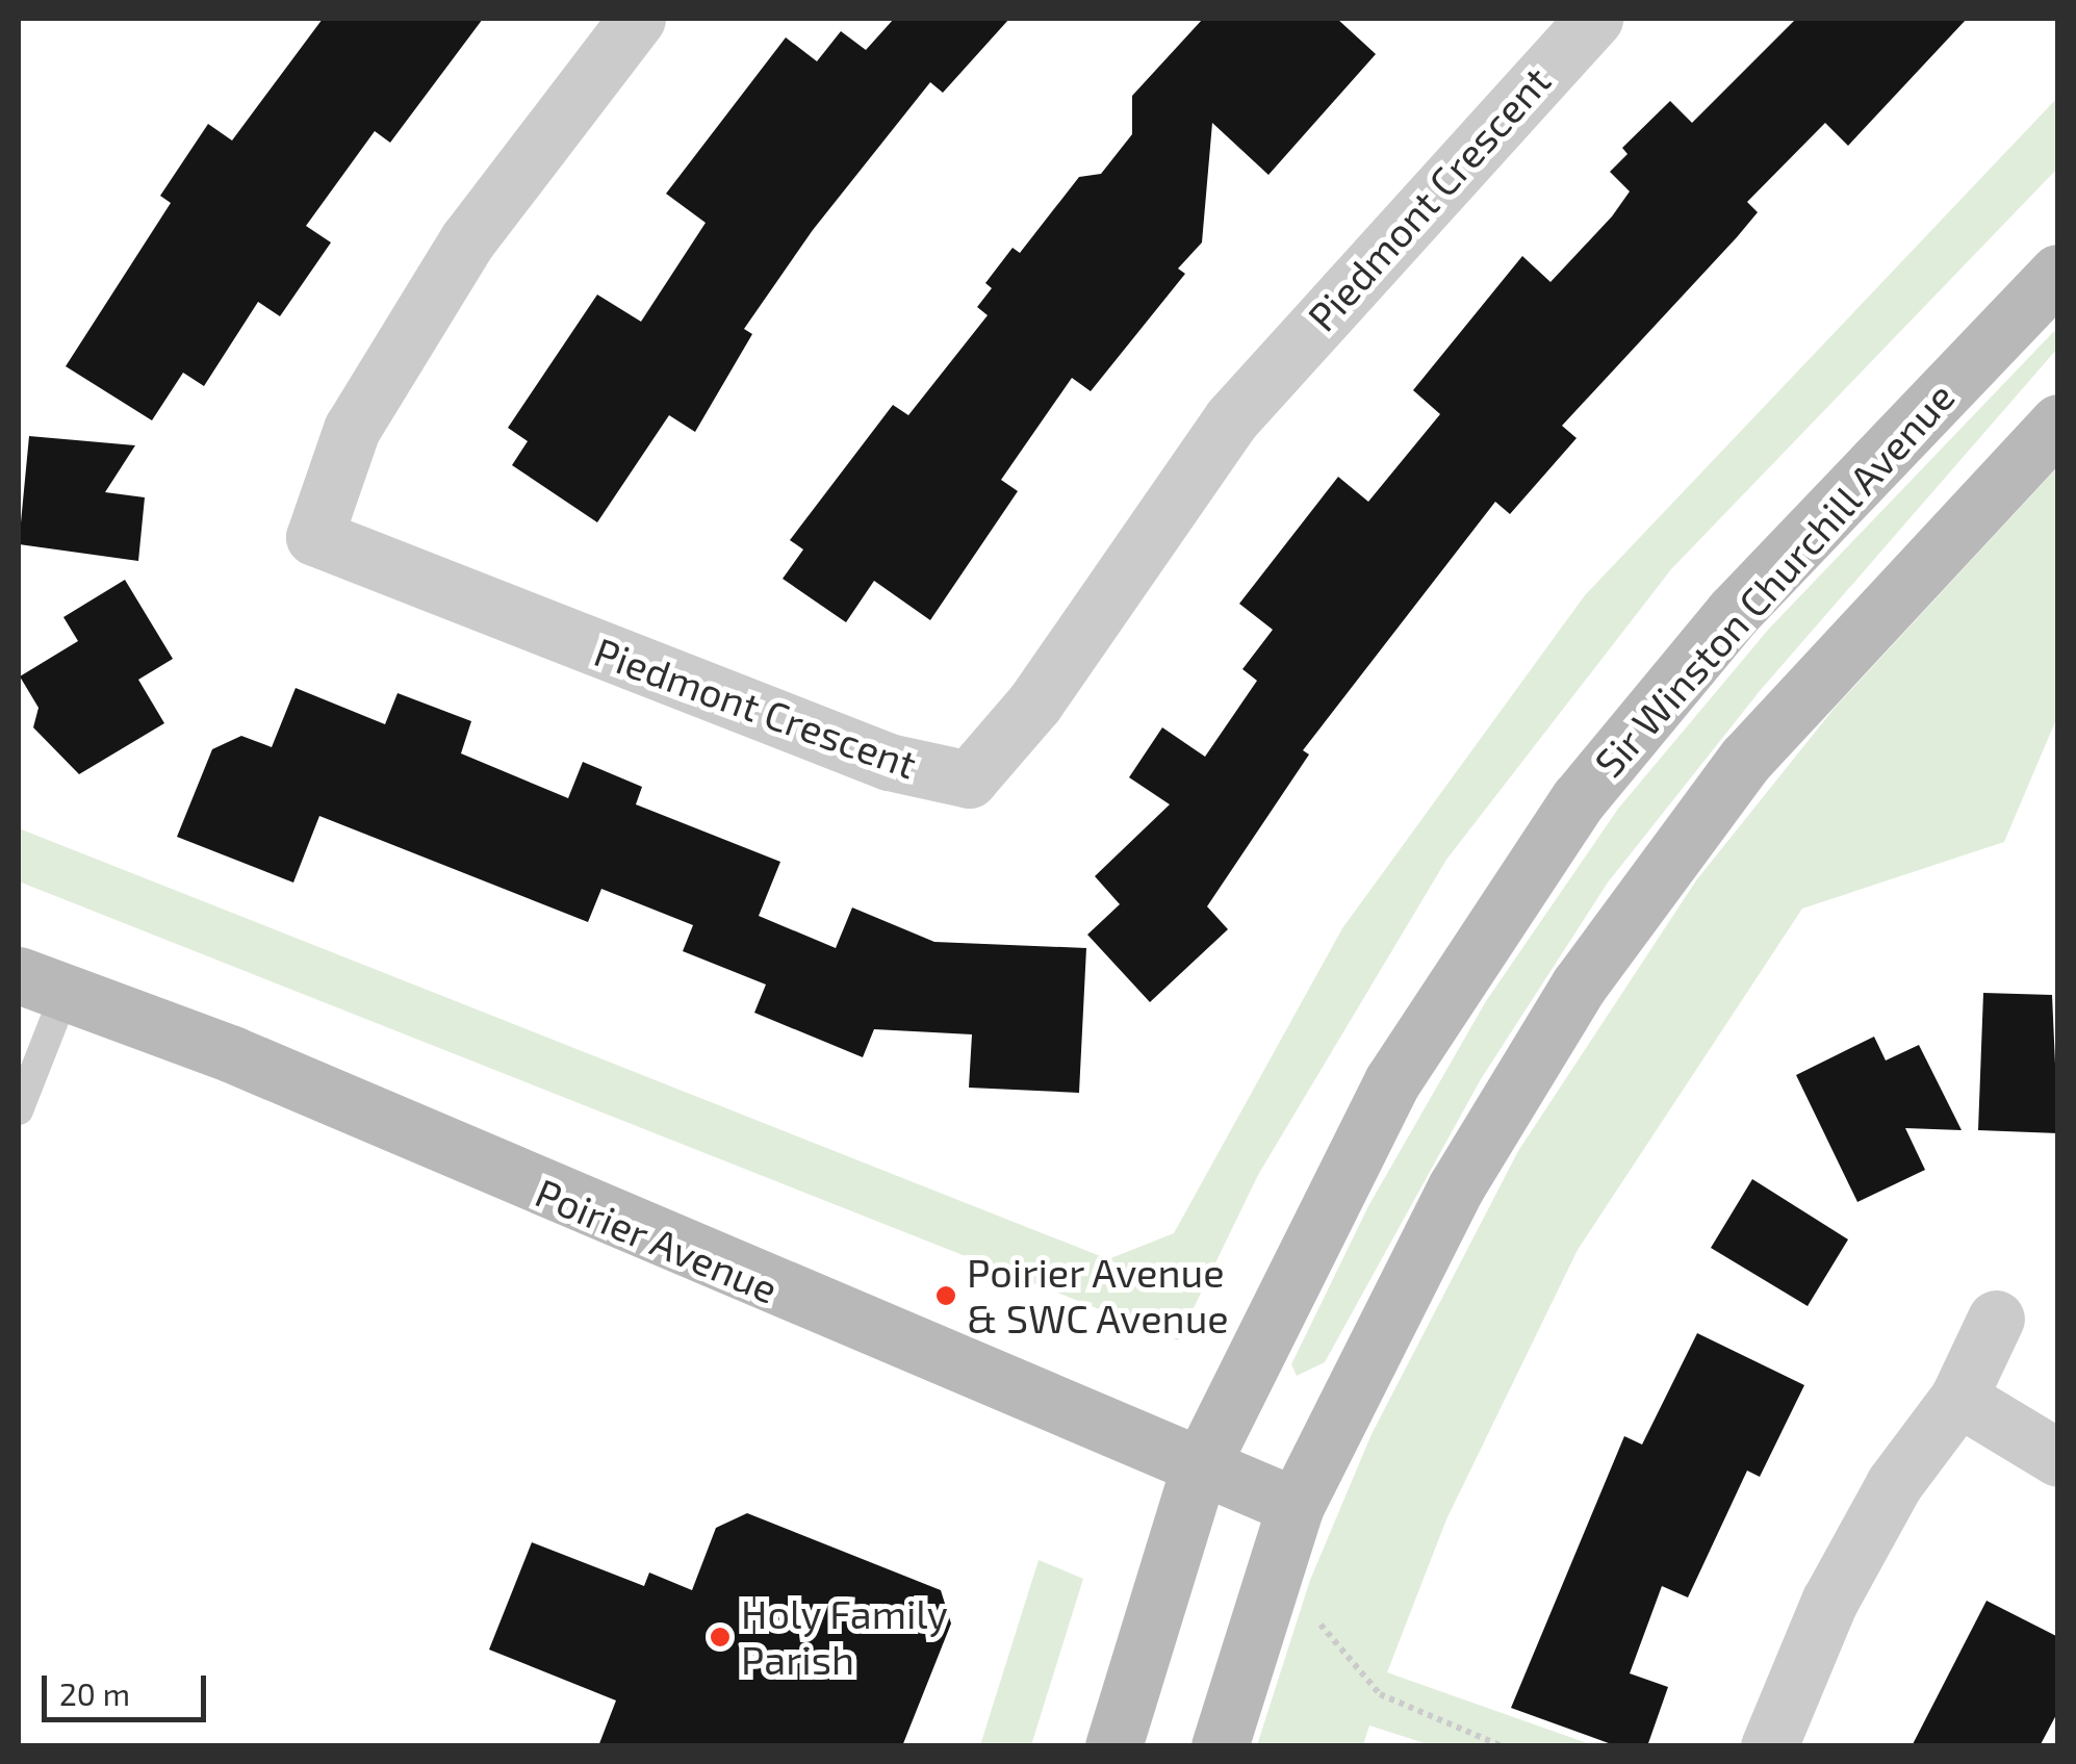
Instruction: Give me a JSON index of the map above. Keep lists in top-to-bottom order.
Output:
{
  "streets": {
    "main road": ["Sir Winston Churchill Avenue", "Poirier Avenue"],
    "street": ["Piedmont Crescent"]
  },
  "crossings": [
    ["Sir Winston Churchill Avenue", "Poirier Avenue"]
  ],
  "places": ["Poirier Avenue & SWC Avenue", "Holy Family Parish"],
  "scale_bar": "20 m"
}
